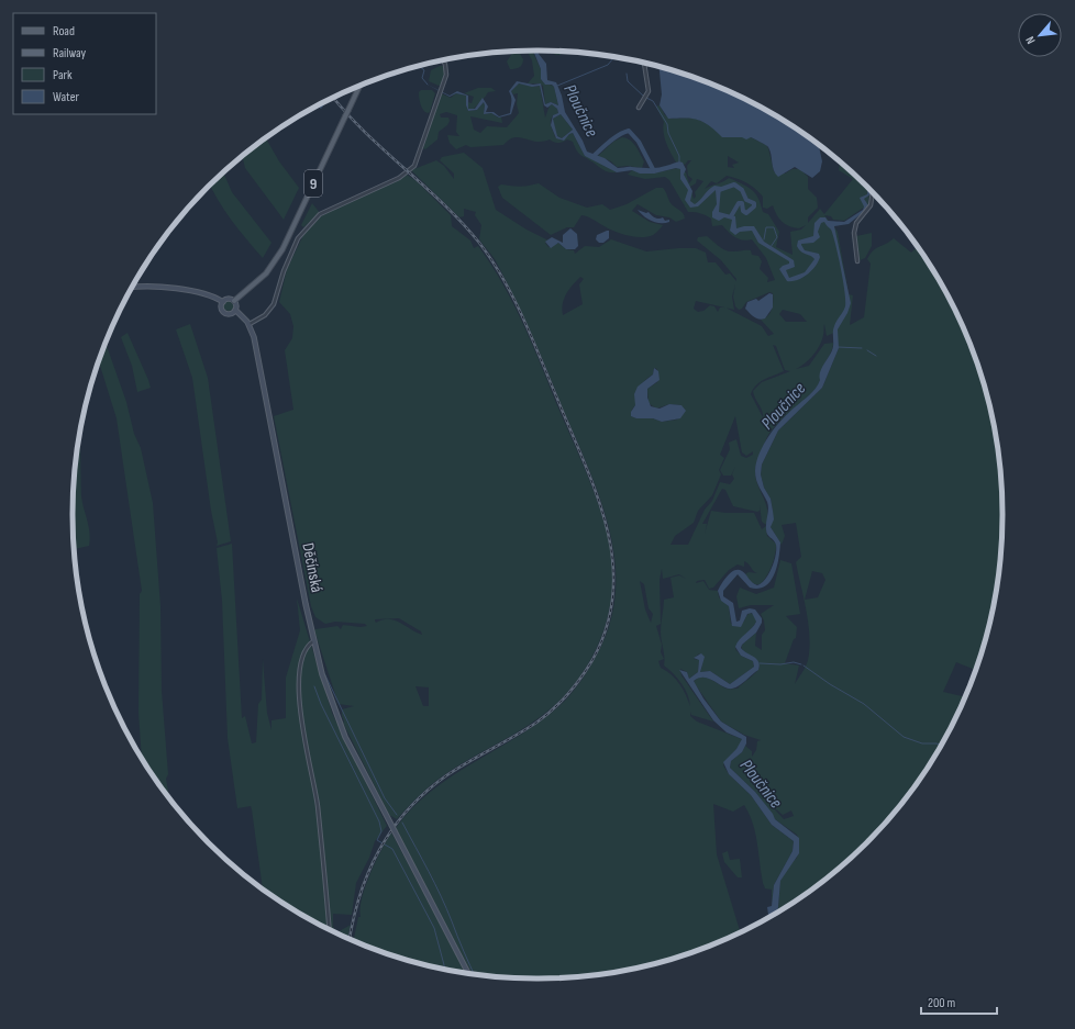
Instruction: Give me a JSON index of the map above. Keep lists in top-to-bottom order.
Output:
{
  "streets": {
    "main road": ["9", "Děčínská"]
  },
  "crossings": [
    ["9", "Děčínská"]
  ],
  "water": ["Ploučnice"],
  "legend": [
    "Road",
    "Railway",
    "Park",
    "Water"
  ],
  "scale_bar": "200 m",
  "north": "bottom left"
}
